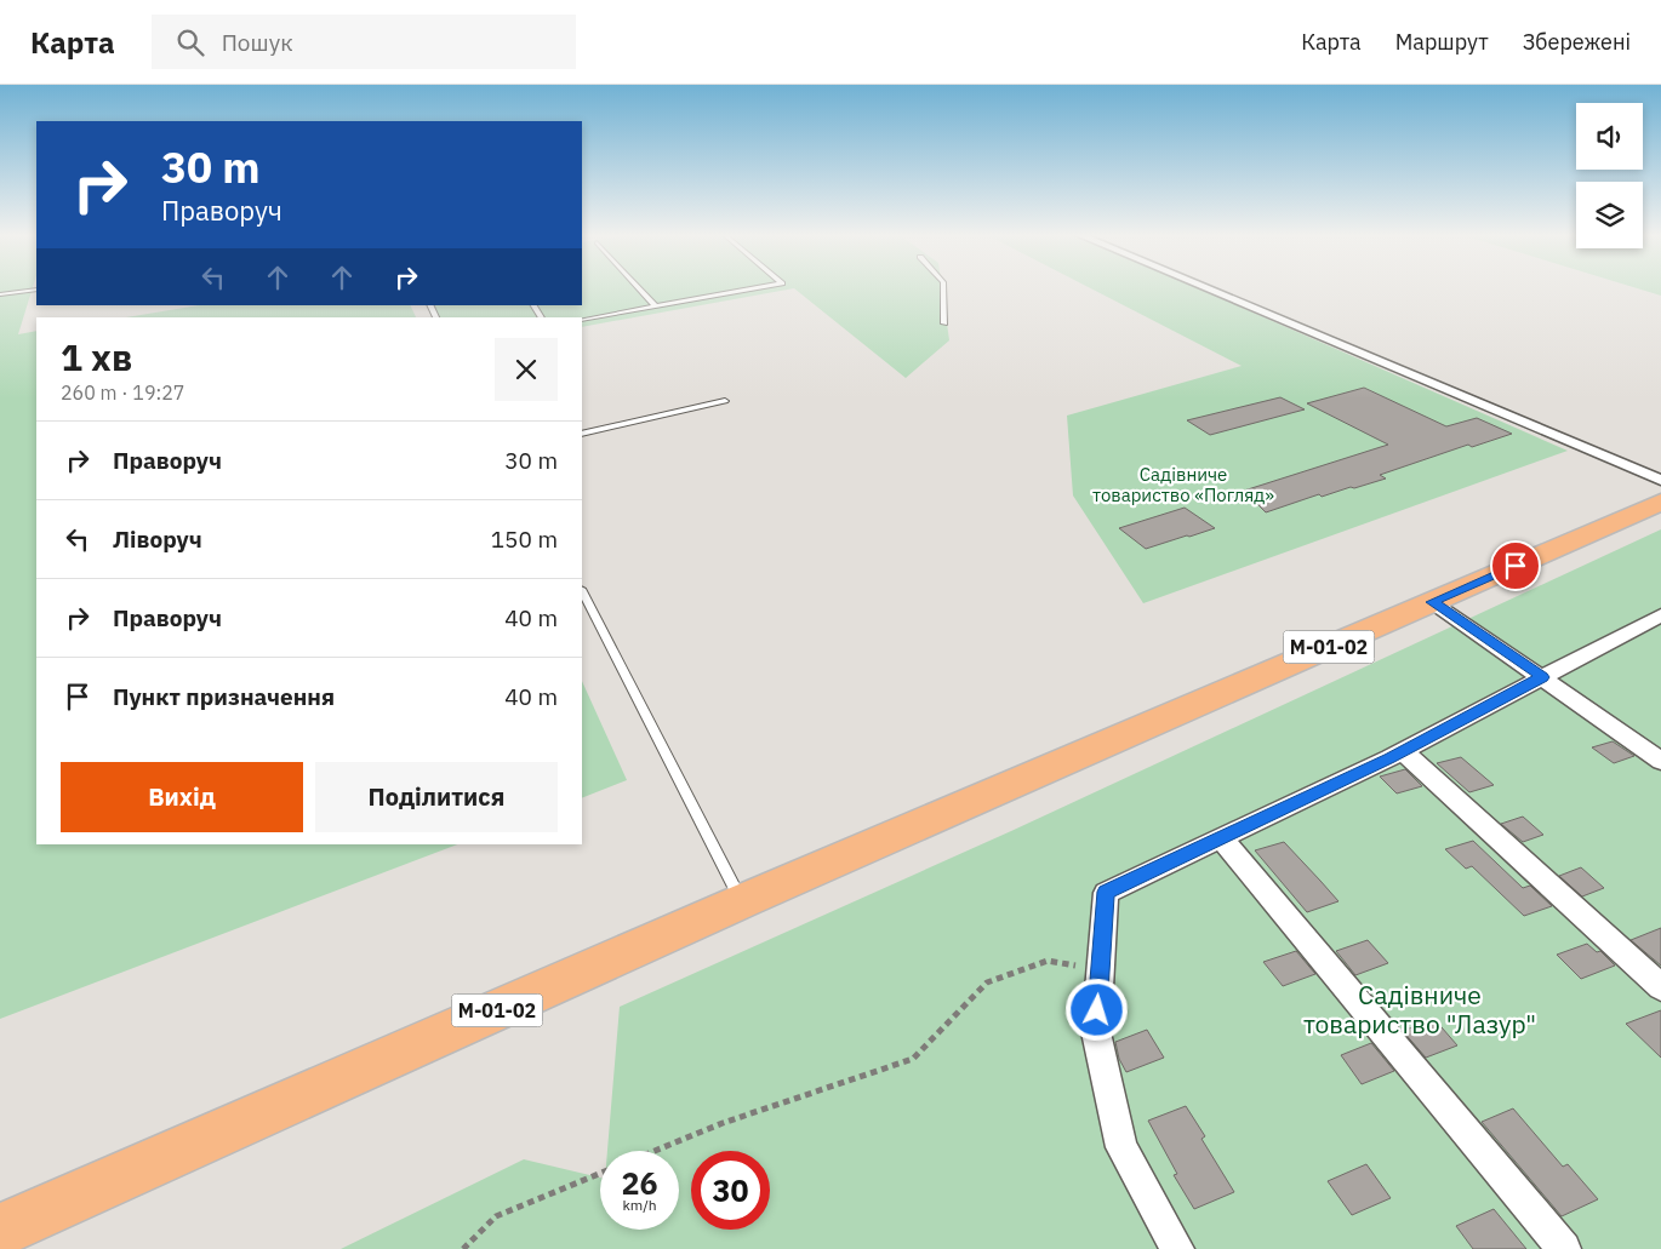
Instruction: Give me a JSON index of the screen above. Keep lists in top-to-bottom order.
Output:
{
  "streets": {
    "main road": ["М-01-02"]
  },
  "parks": ["Садівниче товариство «Погляд»", "Садівниче товариство \"Лазур\""],
  "page": {
    "header": "Карта",
    "search": "Пошук",
    "nav": ["Карта", "Маршрут", "Збережені"],
    "turn": ["30 m", "Праворуч"],
    "heading": ["1 хв", "260 m · 19:27"],
    "list": [
      {
        "name": "Праворуч",
        "value": "30 m"
      },
      {
        "name": "Ліворуч",
        "value": "150 m"
      },
      {
        "name": "Праворуч",
        "value": "40 m"
      },
      {
        "name": "Пункт призначення",
        "value": "40 m"
      }
    ],
    "buttons": ["Вихід", "Поділитися"],
    "speed": "26 km/h",
    "limit": "30"
  }
}
